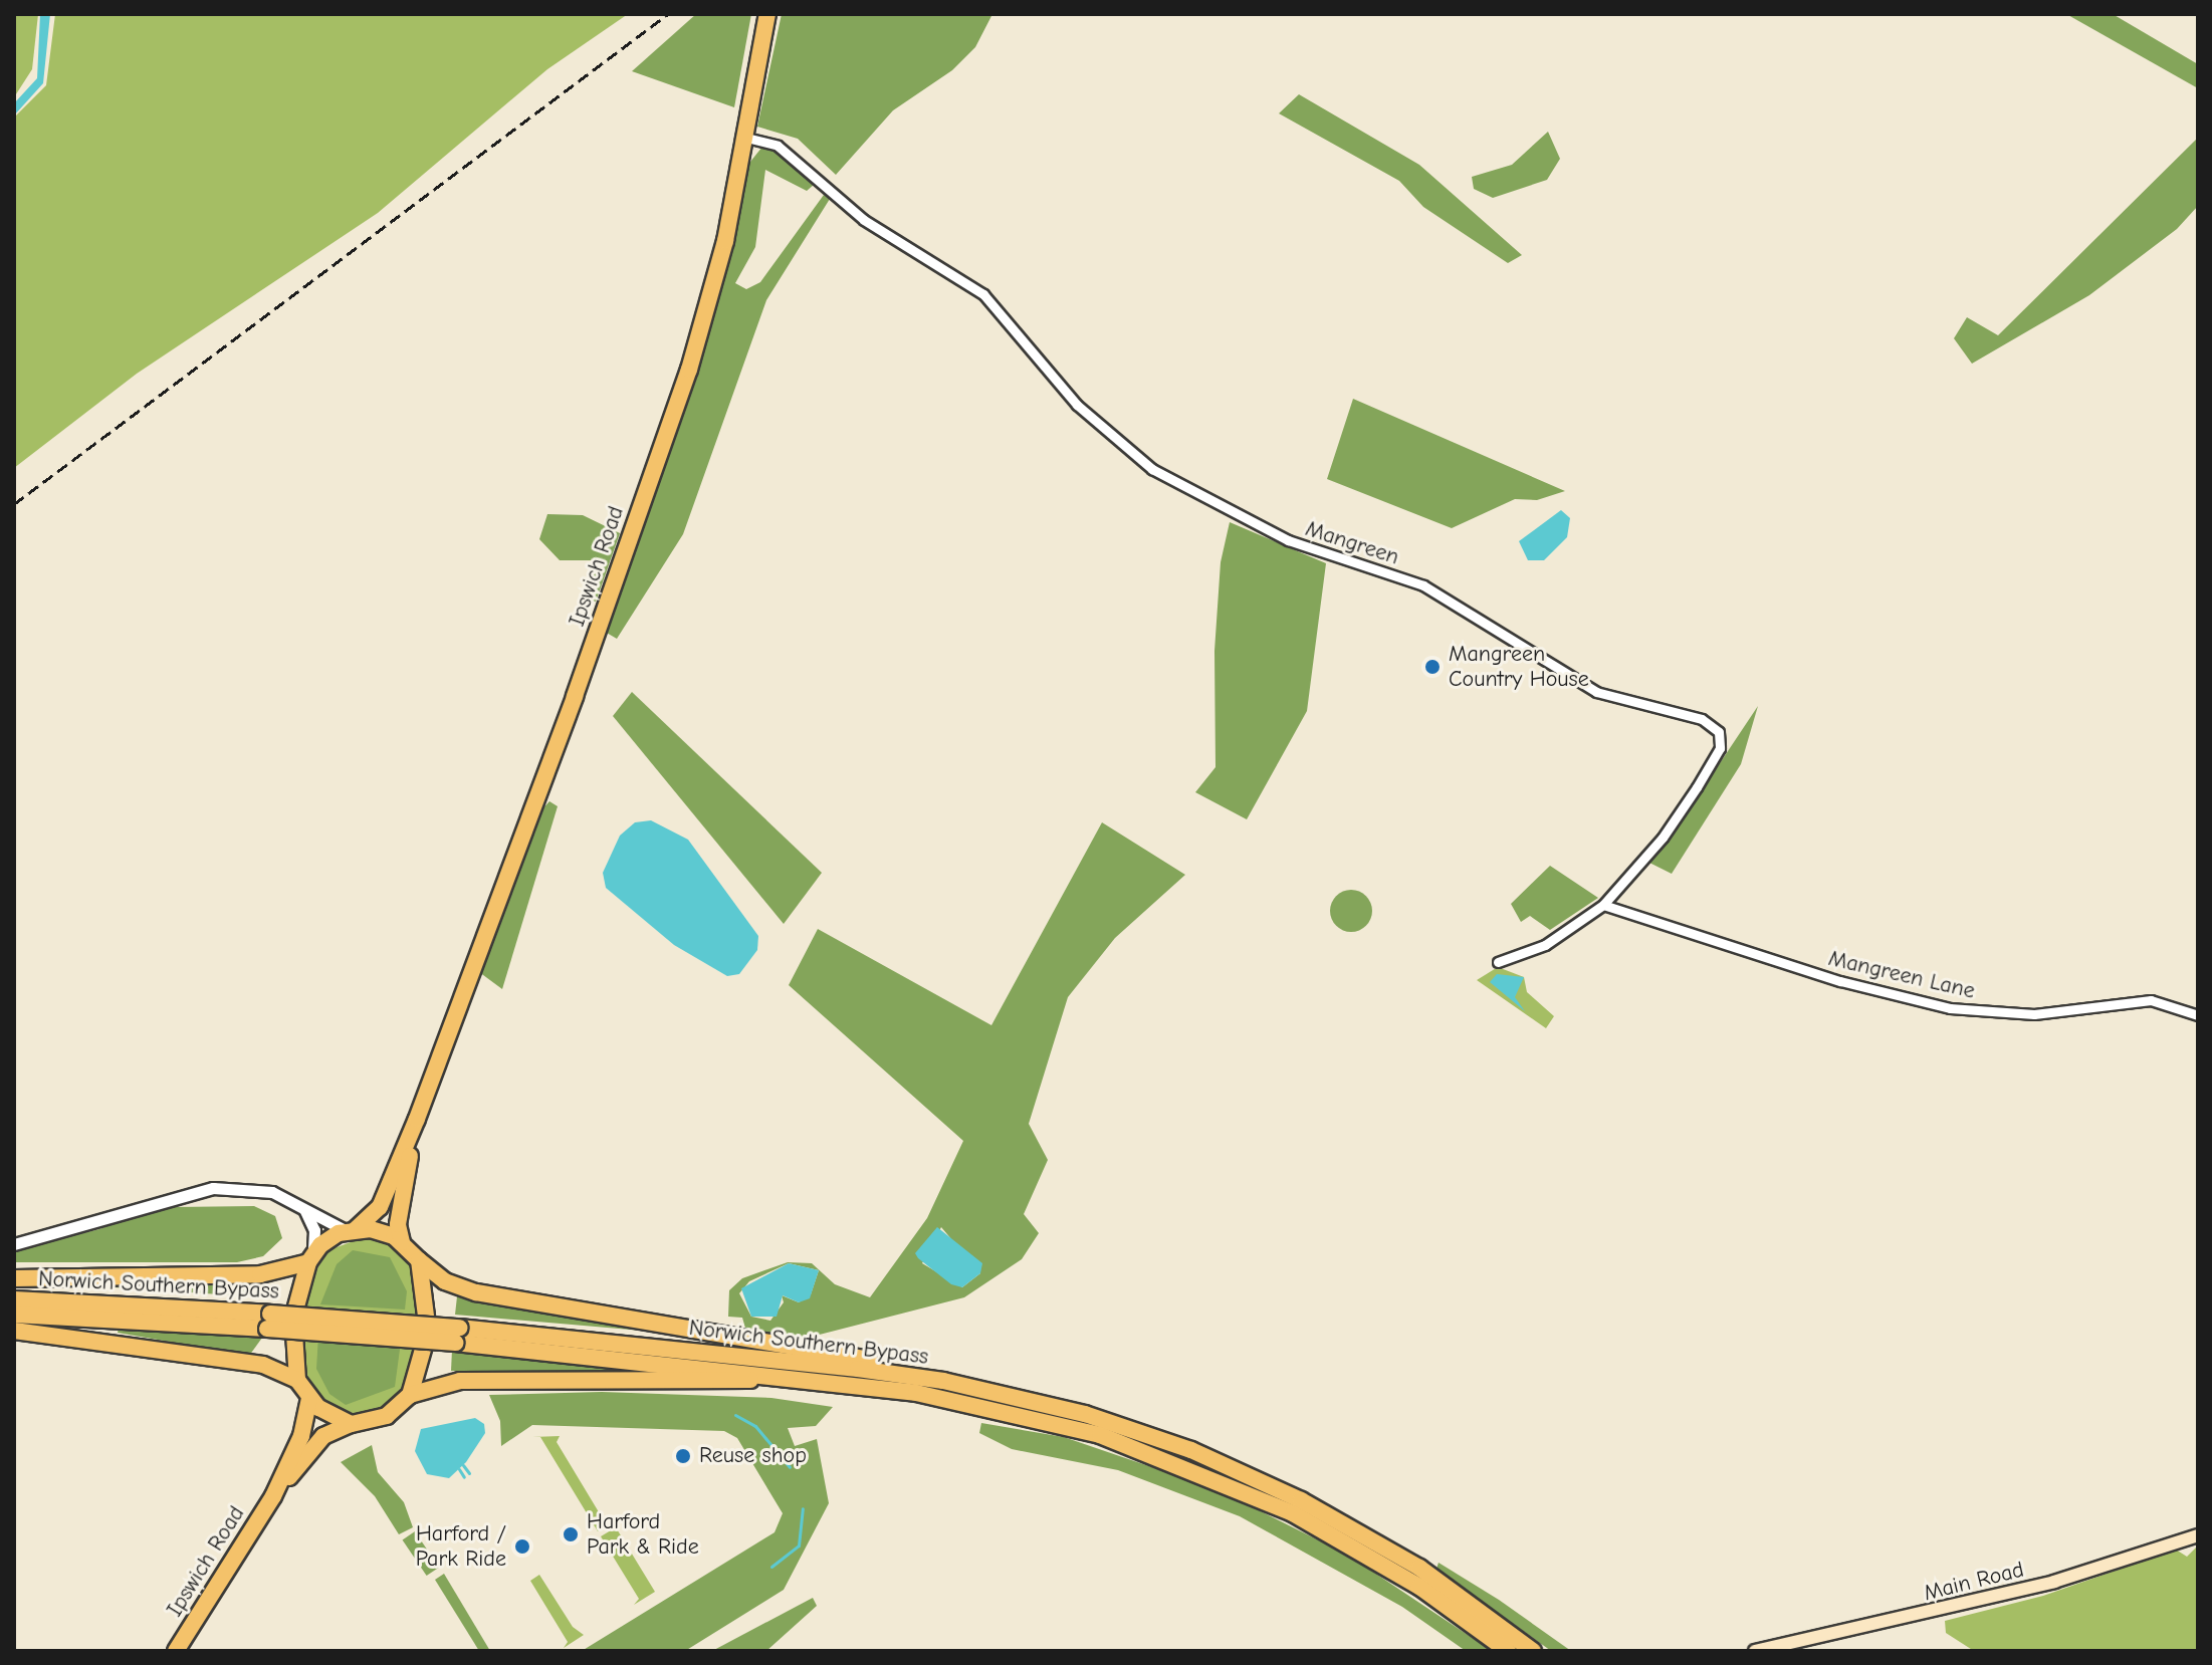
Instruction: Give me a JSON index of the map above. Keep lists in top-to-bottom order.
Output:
{
  "streets": {
    "highway": ["Ipswich Road", "Norwich Southern Bypass"],
    "main road": ["Main Road"],
    "street": ["Mangreen", "Mangreen Lane"]
  },
  "crossings": [
    ["Mangreen", "Ipswich Road"],
    ["Mangreen", "Mangreen Lane"]
  ],
  "places": [
    "Mangreen Country House",
    "Reuse shop",
    "Harford Park & Ride",
    "Harford / Park Ride"
  ]
}
